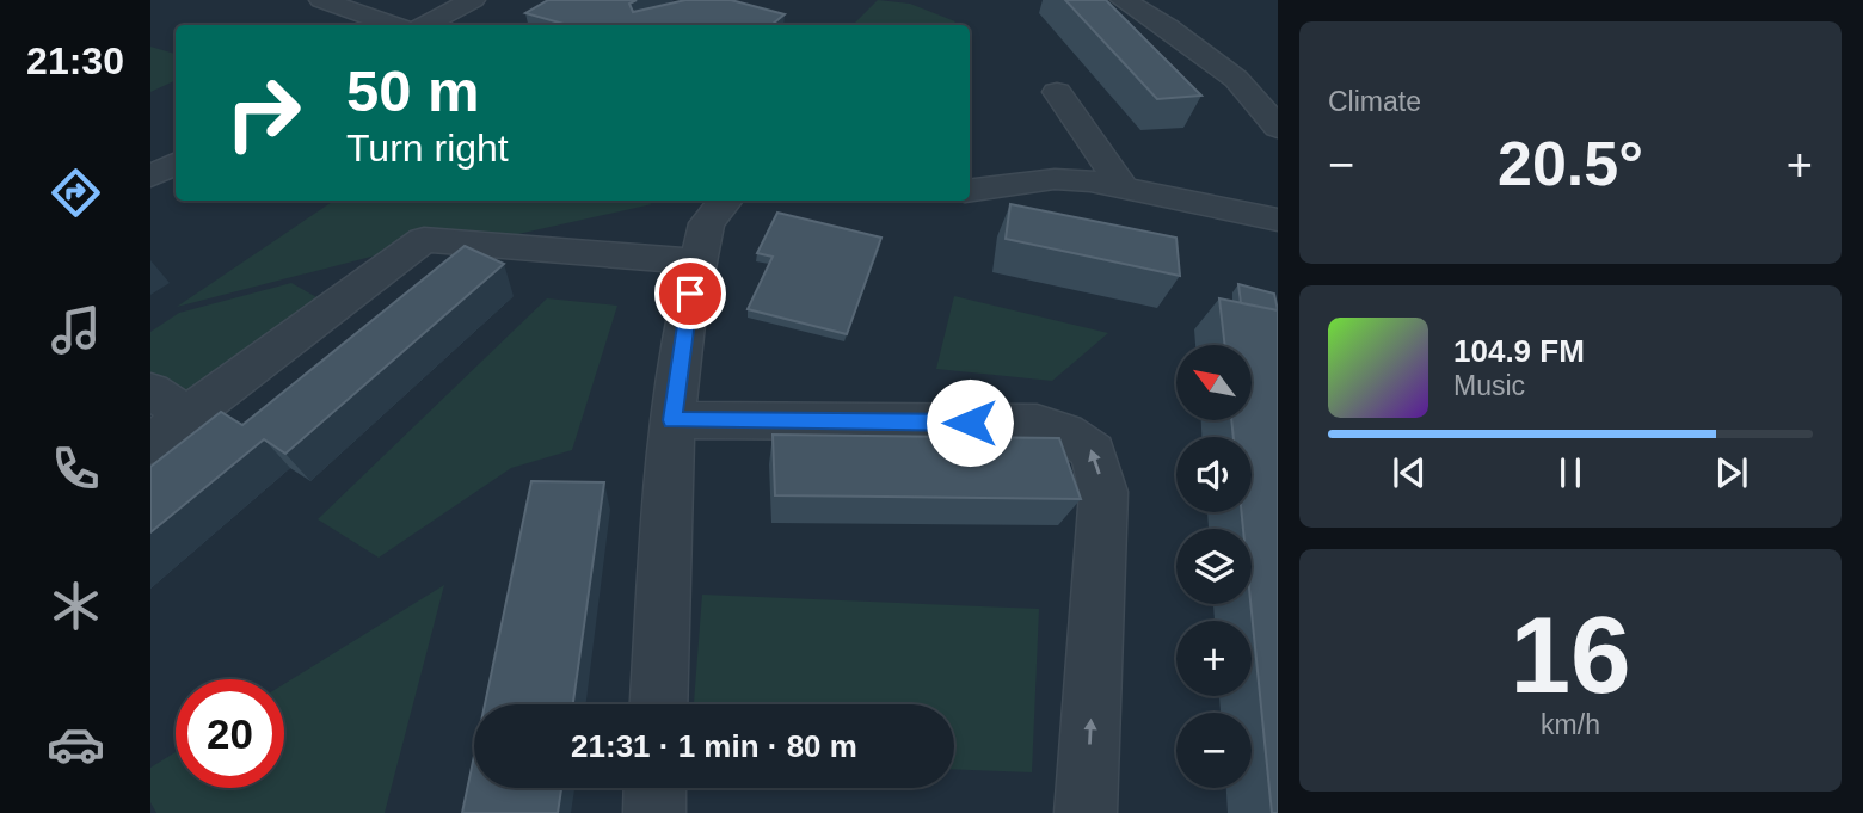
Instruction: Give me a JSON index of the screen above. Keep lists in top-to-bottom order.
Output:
{
  "north": "top left",
  "page": {
    "tabs": "21:30",
    "tile": [
      "Climate",
      ["16", "km/h"]
    ],
    "turn": ["50 m", "Turn right"],
    "heat": ["−", "20.5°", "+"],
    "song": ["104.9 FM", "Music"],
    "map_buttons": ["+", "−"],
    "limit": "20",
    "trip": "21:31 · 1 min · 80 m"
  }
}
